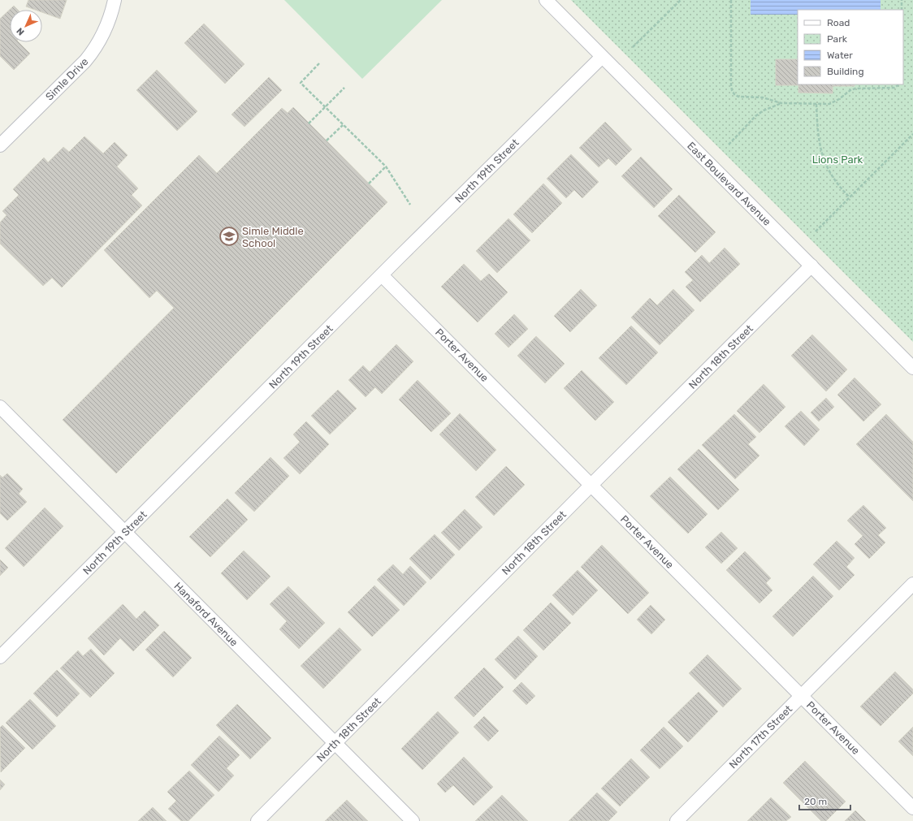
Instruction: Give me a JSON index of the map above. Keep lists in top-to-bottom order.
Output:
{
  "streets": {
    "street": [
      "Simle Drive",
      "North 19th Street",
      "East Boulevard Avenue",
      "Porter Avenue",
      "North 18th Street",
      "Hanaford Avenue",
      "North 17th Street"
    ]
  },
  "crossings": [
    ["North 19th Street", "East Boulevard Avenue"],
    ["North 19th Street", "Porter Avenue"],
    ["North 19th Street", "Hanaford Avenue"],
    ["East Boulevard Avenue", "North 18th Street"],
    ["Porter Avenue", "North 18th Street"],
    ["Porter Avenue", "North 17th Street"],
    ["North 18th Street", "Hanaford Avenue"]
  ],
  "parks": ["Lions Park"],
  "places": {
    "school or university": ["Simle Middle School"]
  },
  "legend": [
    "Road",
    "Park",
    "Water",
    "Building"
  ],
  "scale_bar": "20 m",
  "north": "bottom left"
}
